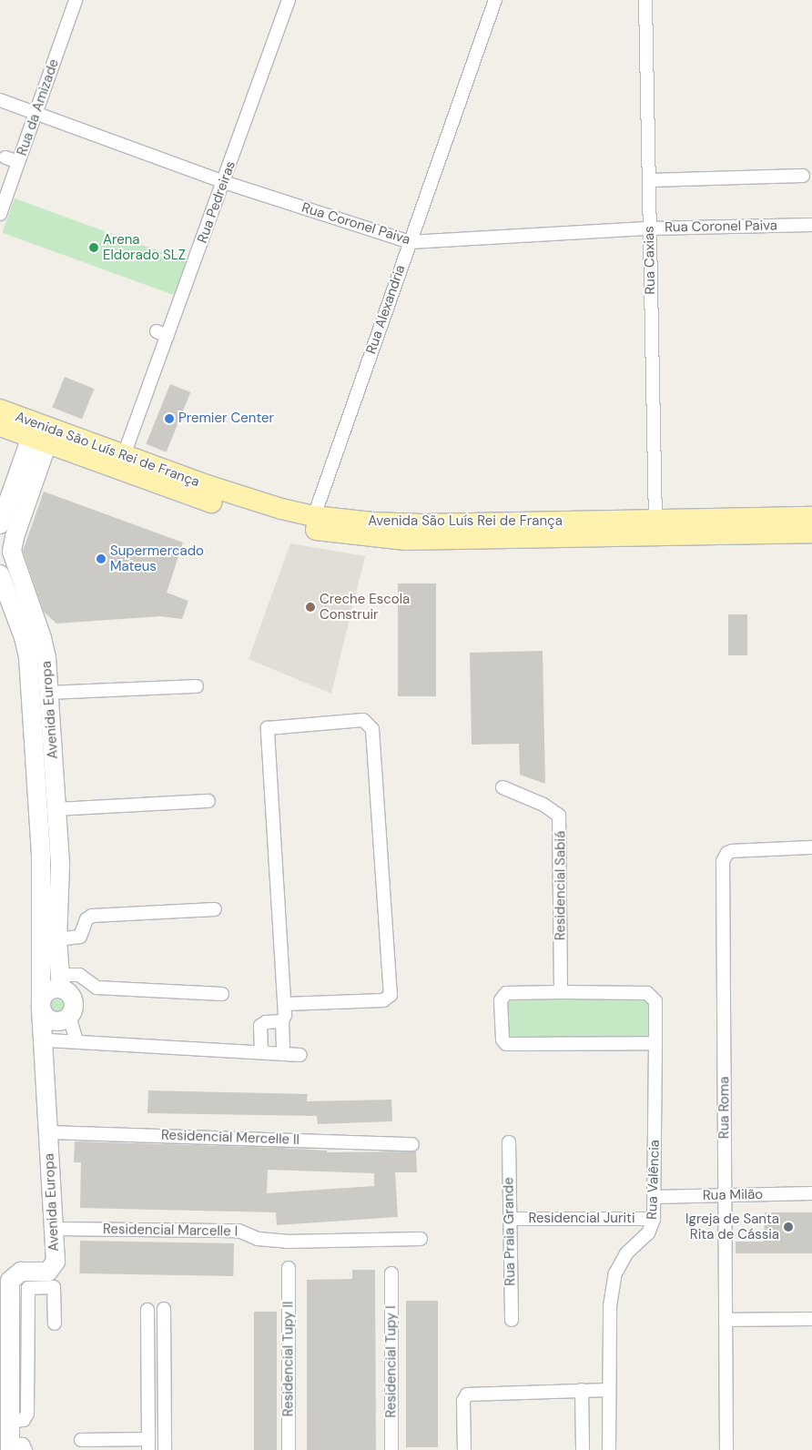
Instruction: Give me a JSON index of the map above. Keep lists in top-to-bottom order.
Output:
{
  "streets": {
    "main road": ["Avenida São Luís Rei de França"],
    "street": [
      "Rua da Amizade",
      "Rua Pedreiras",
      "Rua Coronel Paiva",
      "Rua Caxias",
      "Rua Alexandria",
      "Avenida Europa",
      "Residencial Sabiá",
      "Rua Roma",
      "Residencial Mercelle II",
      "Rua Valência",
      "Rua Milão",
      "Residencial Juriti",
      "Residencial Marcelle I",
      "Rua Praia Grande",
      "Residencial Tupy II",
      "Residencial Tupy I"
    ]
  },
  "crossings": [
    ["Rua da Amizade", "Rua Coronel Paiva"],
    ["Rua Pedreiras", "Rua Coronel Paiva"],
    ["Rua Pedreiras", "Avenida São Luís Rei de França"],
    ["Rua Coronel Paiva", "Rua Caxias"],
    ["Rua Coronel Paiva", "Rua Alexandria"],
    ["Rua Caxias", "Avenida São Luís Rei de França"],
    ["Rua Alexandria", "Avenida São Luís Rei de França"],
    ["Avenida São Luís Rei de França", "Avenida Europa"],
    ["Avenida Europa", "Residencial Mercelle II"],
    ["Avenida Europa", "Residencial Marcelle I"],
    ["Residencial Sabiá", "Rua Valência"],
    ["Rua Roma", "Rua Milão"],
    ["Rua Valência", "Rua Milão"],
    ["Rua Valência", "Residencial Juriti"],
    ["Residencial Juriti", "Rua Praia Grande"]
  ],
  "places": [
    "Arena Eldorado SLZ",
    "Premier Center",
    "Supermercado Mateus",
    "Creche Escola Construir",
    "Igreja de Santa Rita de Cássia"
  ]
}
